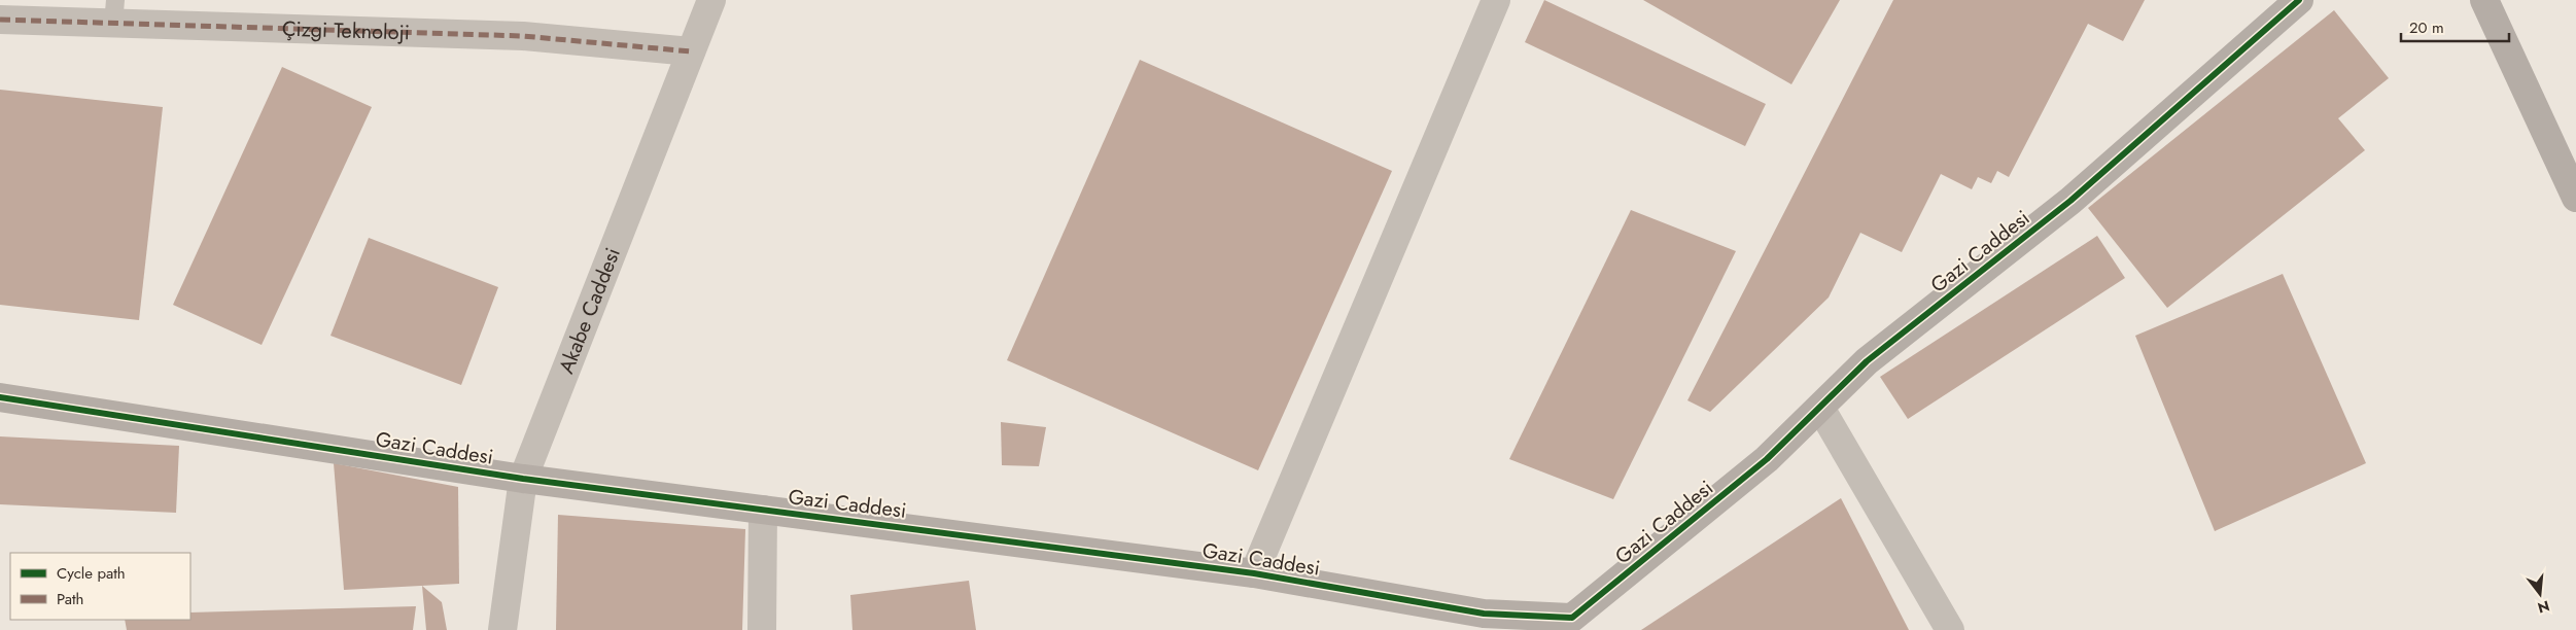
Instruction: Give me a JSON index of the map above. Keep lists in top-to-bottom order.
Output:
{
  "streets": {
    "street": ["Çizgi Teknoloji", "Gazi Caddesi", "Akabe Caddesi"]
  },
  "crossings": [
    ["Çizgi Teknoloji", "Akabe Caddesi"],
    ["Gazi Caddesi", "Akabe Caddesi"]
  ],
  "legend": ["Cycle path", "Path"],
  "scale_bar": "20 m",
  "north": "bottom"
}
